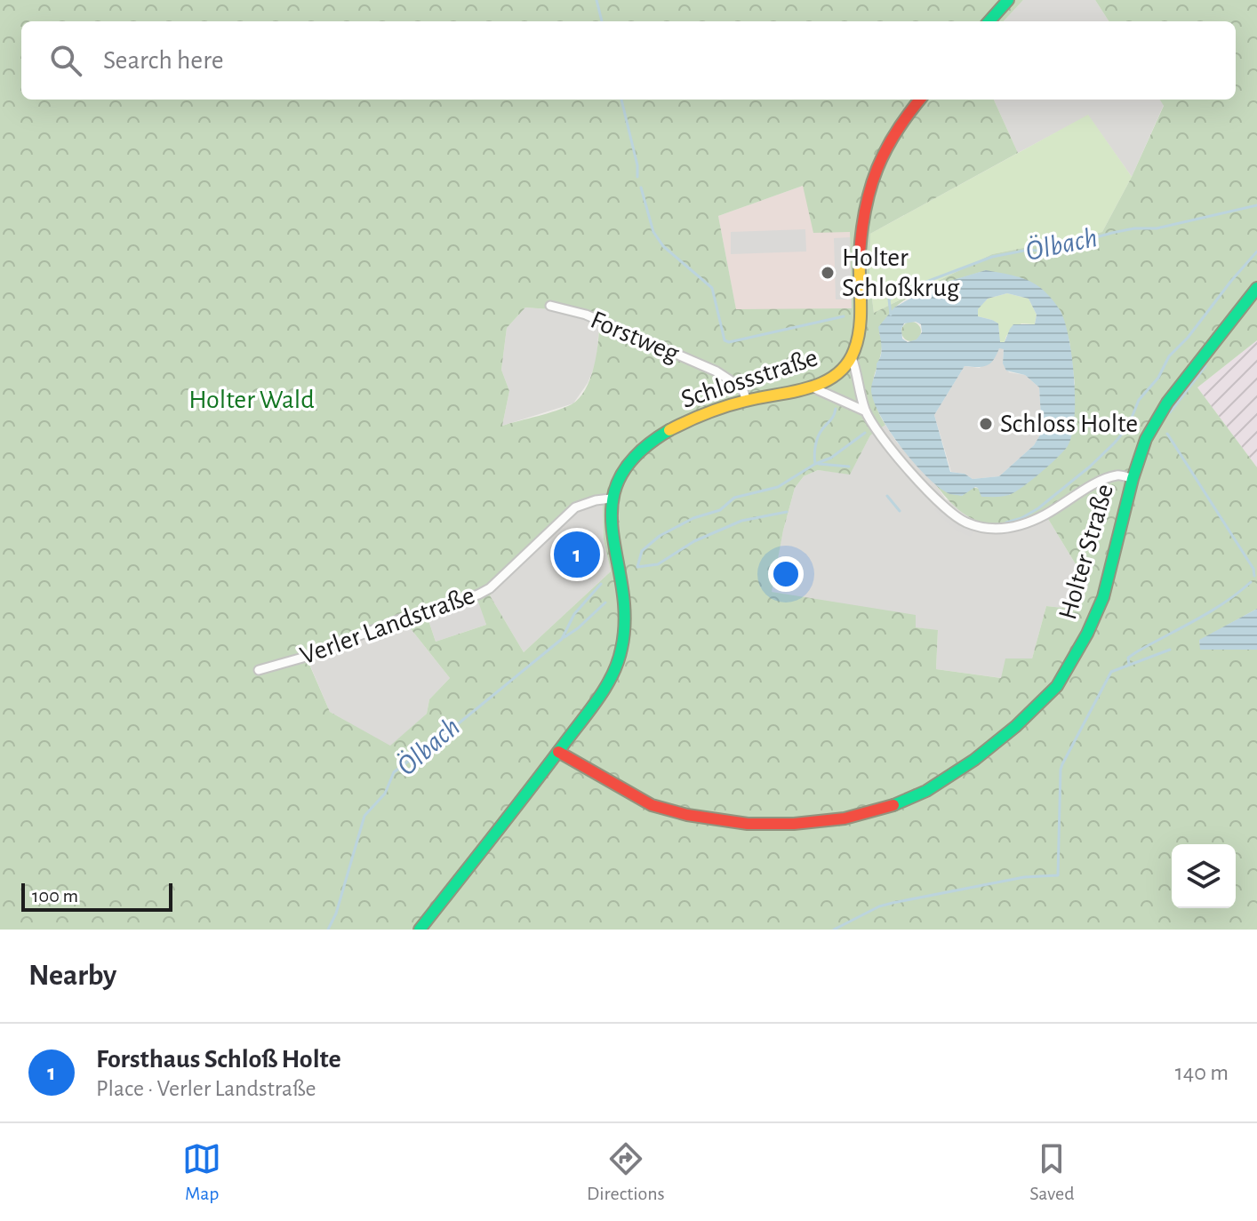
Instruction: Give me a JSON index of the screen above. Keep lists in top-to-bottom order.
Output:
{
  "streets": {
    "main road": ["Schlossstraße", "Holter Straße"],
    "street": ["Forstweg", "Verler Landstraße"]
  },
  "crossings": [
    ["Forstweg", "Schlossstraße"],
    ["Schlossstraße", "Holter Straße"],
    ["Schlossstraße", "Verler Landstraße"]
  ],
  "water": ["Ölbach"],
  "parks": ["Holter Wald"],
  "places": ["Holter Schloßkrug", "Schloss Holte"],
  "scale_bar": "100 m",
  "page": {
    "search": "Search here",
    "pins": "1",
    "scale": "100 m",
    "heading": "Nearby",
    "list": [
      {
        "mark": "1",
        "name": "Forsthaus Schloß Holte",
        "note": "Place · Verler Landstraße",
        "value": "140 m"
      }
    ],
    "nav": ["Map", "Directions", "Saved"]
  }
}
